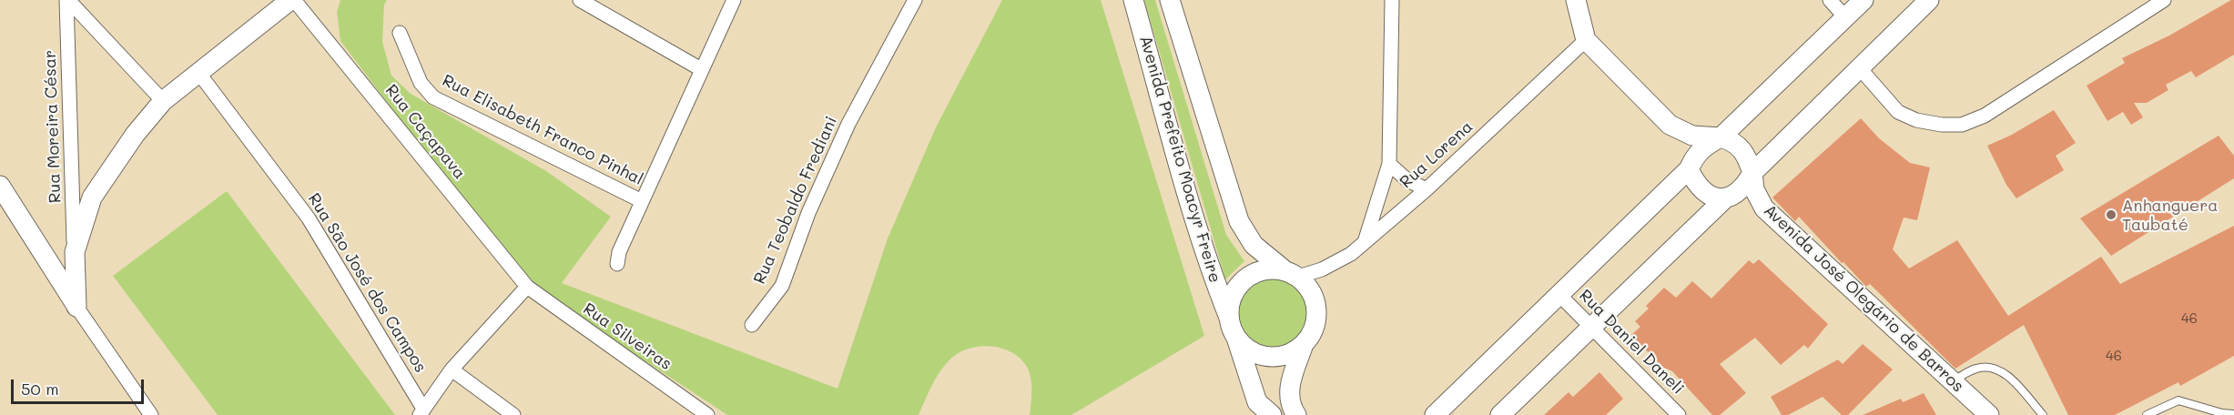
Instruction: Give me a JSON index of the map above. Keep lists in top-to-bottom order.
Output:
{
  "streets": {
    "street": [
      "Rua Moreira César",
      "Rua Elisabeth Franco Pinhal",
      "Rua Caçapava",
      "Rua Lorena",
      "Avenida Prefeito Moacyr Freire",
      "Rua Teobaldo Frediani",
      "Rua São José dos Campos",
      "Avenida José Olegário de Barros",
      "Rua Silveiras",
      "Rua Daniel Daneli"
    ]
  },
  "crossings": [
    ["Rua Caçapava", "Rua Silveiras"],
    ["Rua Lorena", "Avenida Prefeito Moacyr Freire"]
  ],
  "places": ["Anhanguera Taubaté"],
  "house_numbers": ["46", "46"],
  "scale_bar": "50 m"
}
